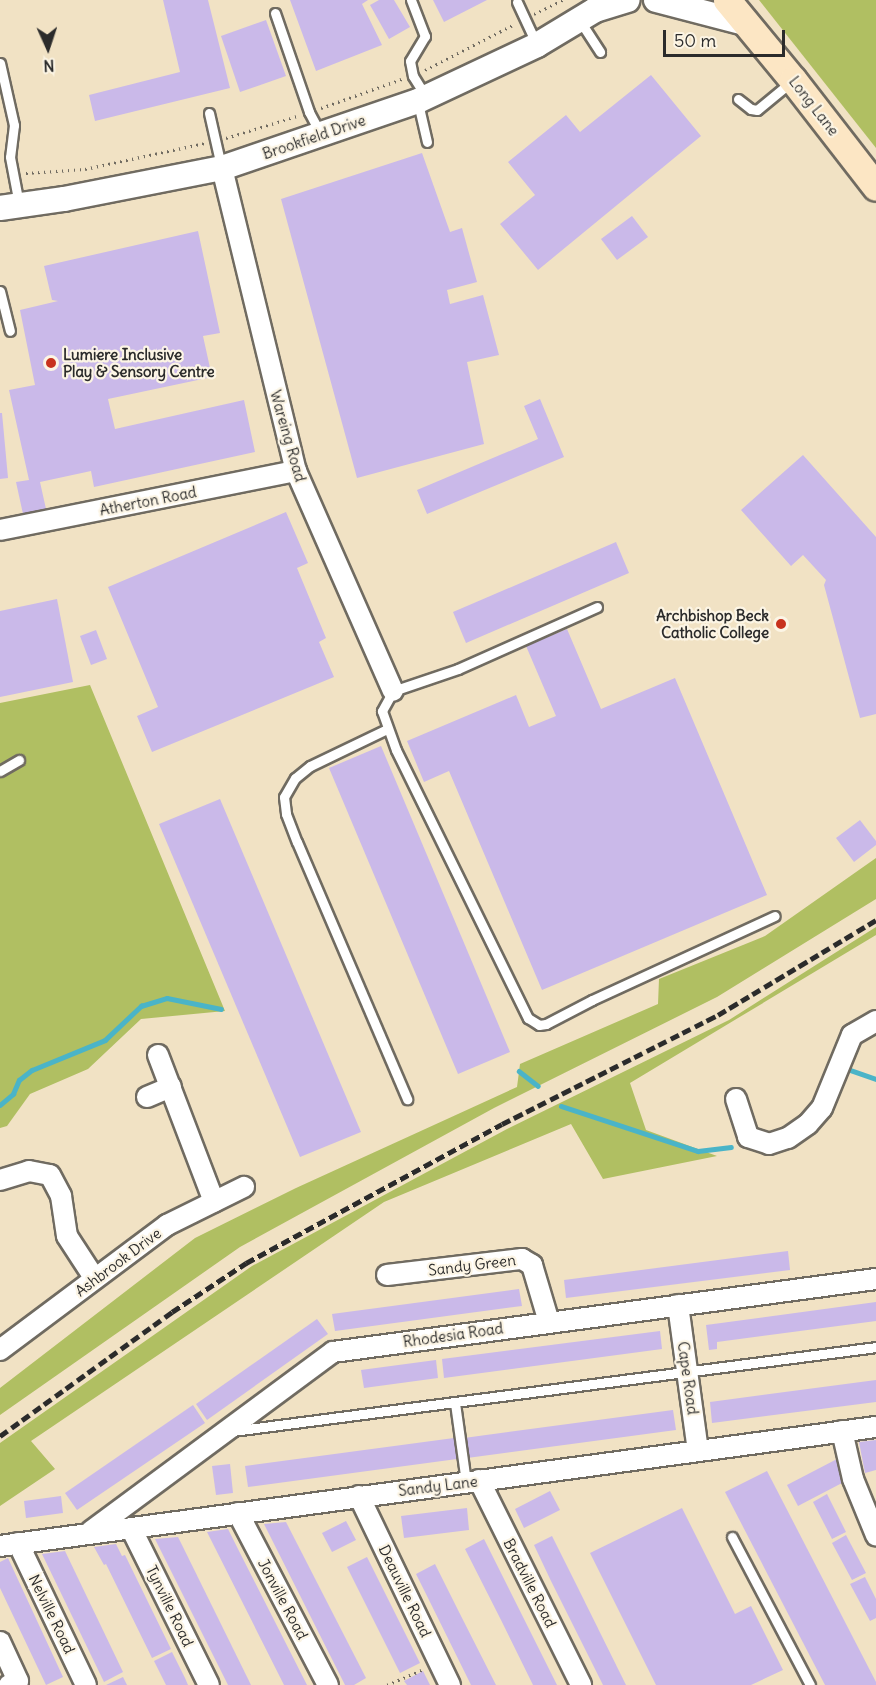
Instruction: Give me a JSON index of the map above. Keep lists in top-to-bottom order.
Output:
{
  "streets": {
    "main road": ["Long Lane"],
    "street": [
      "Brookfield Drive",
      "Wareing Road",
      "Atherton Road",
      "Ashbrook Drive",
      "Sandy Green",
      "Rhodesia Road",
      "Cape Road",
      "Sandy Lane",
      "Bradville Road",
      "Deauville Road",
      "Jonville Road",
      "Tynville Road",
      "Nelville Road"
    ]
  },
  "crossings": [
    ["Brookfield Drive", "Wareing Road"],
    ["Wareing Road", "Atherton Road"],
    ["Sandy Green", "Rhodesia Road"],
    ["Rhodesia Road", "Cape Road"],
    ["Rhodesia Road", "Sandy Lane"],
    ["Cape Road", "Sandy Lane"],
    ["Sandy Lane", "Bradville Road"],
    ["Sandy Lane", "Deauville Road"],
    ["Sandy Lane", "Jonville Road"],
    ["Sandy Lane", "Tynville Road"],
    ["Sandy Lane", "Nelville Road"]
  ],
  "places": ["Lumiere Inclusive Play & Sensory Centre", "Archbishop Beck Catholic College"],
  "scale_bar": "50 m",
  "north": "bottom"
}
